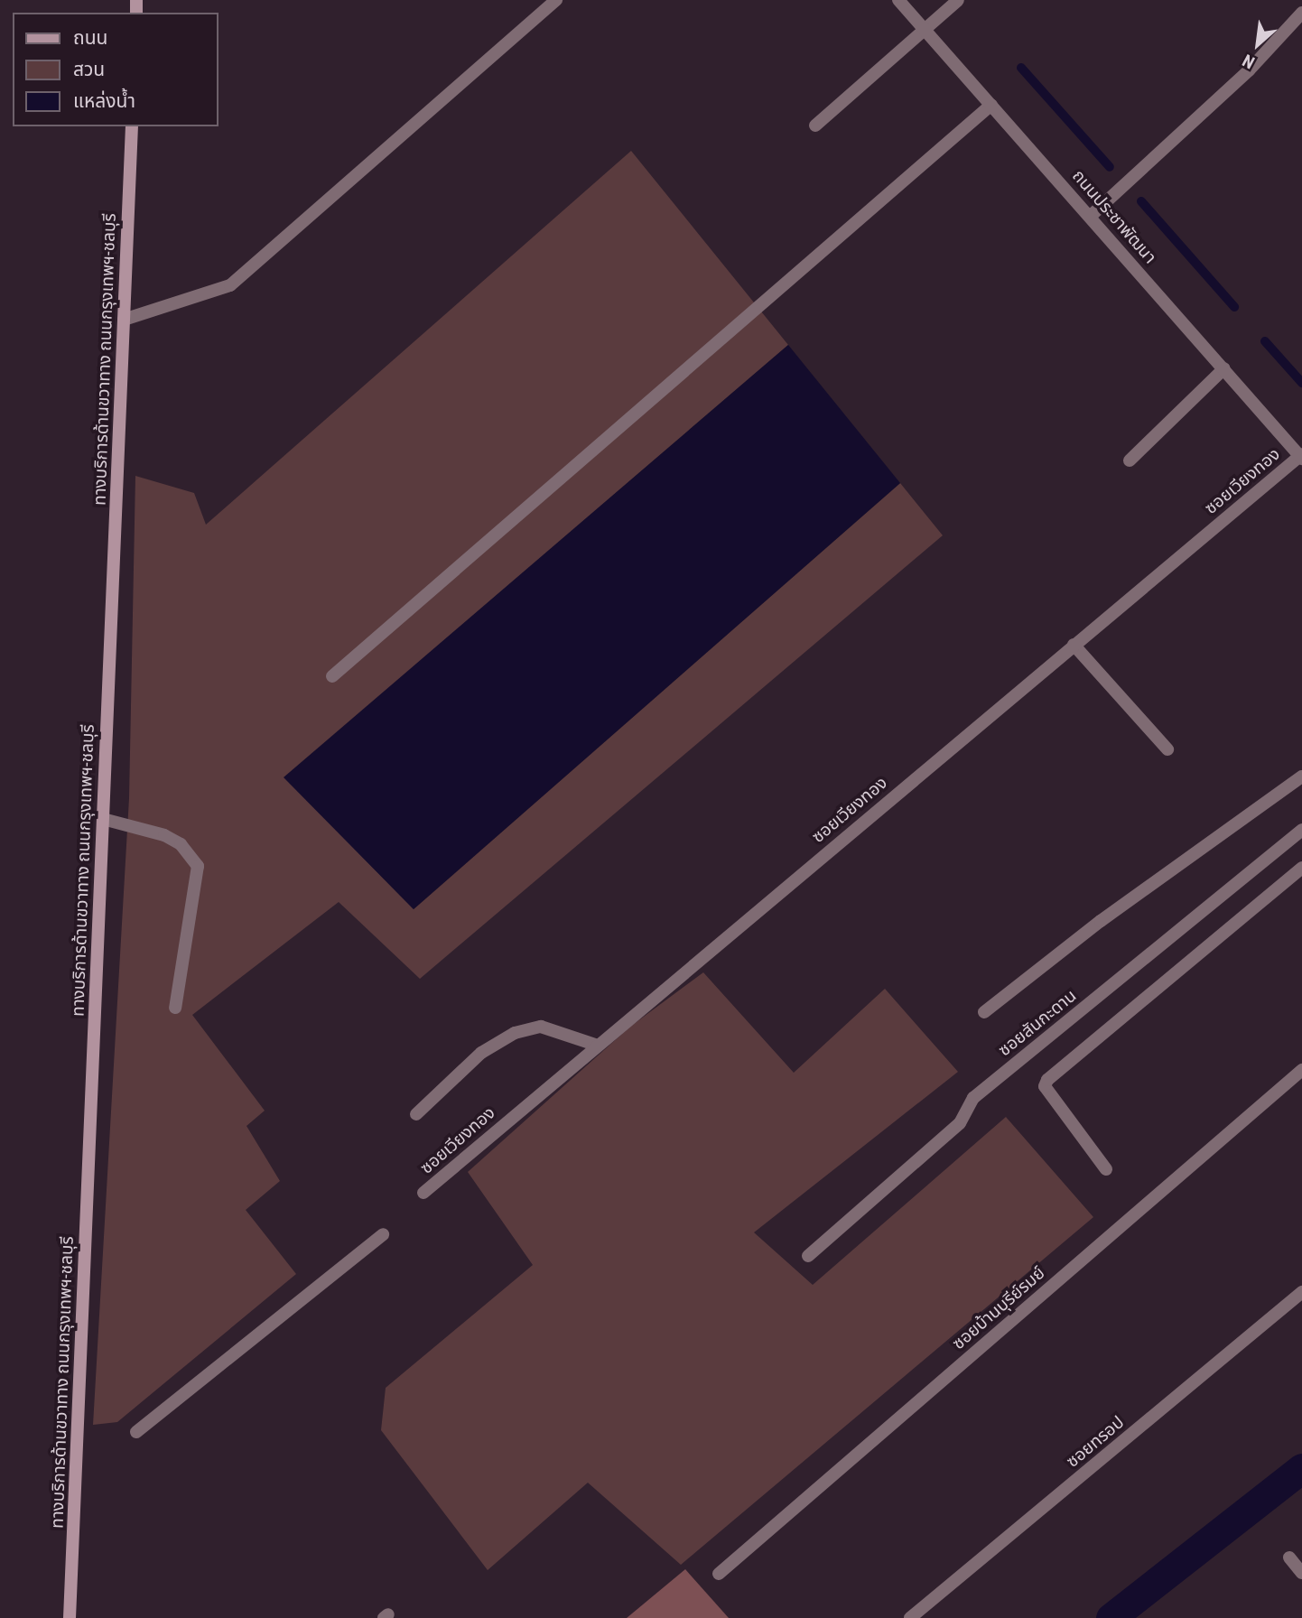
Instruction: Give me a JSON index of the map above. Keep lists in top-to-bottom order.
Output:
{
  "streets": {
    "main road": ["ทางบริการด้านขวาทาง ถนนกรุงเทพฯ-ชลบุรี"],
    "street": [
      "ถนนประชาพัฒนา",
      "ซอยเวียงทอง",
      "ซอยสันกะดาน",
      "ซอยบ้านบุรีย์รมย์",
      "ซอยทรอป"
    ]
  },
  "crossings": [
    ["ถนนประชาพัฒนา", "ซอยเวียงทอง"]
  ],
  "legend": ["ถนน", "สวน", "แหล่งน้ำ"],
  "north": "bottom left"
}
